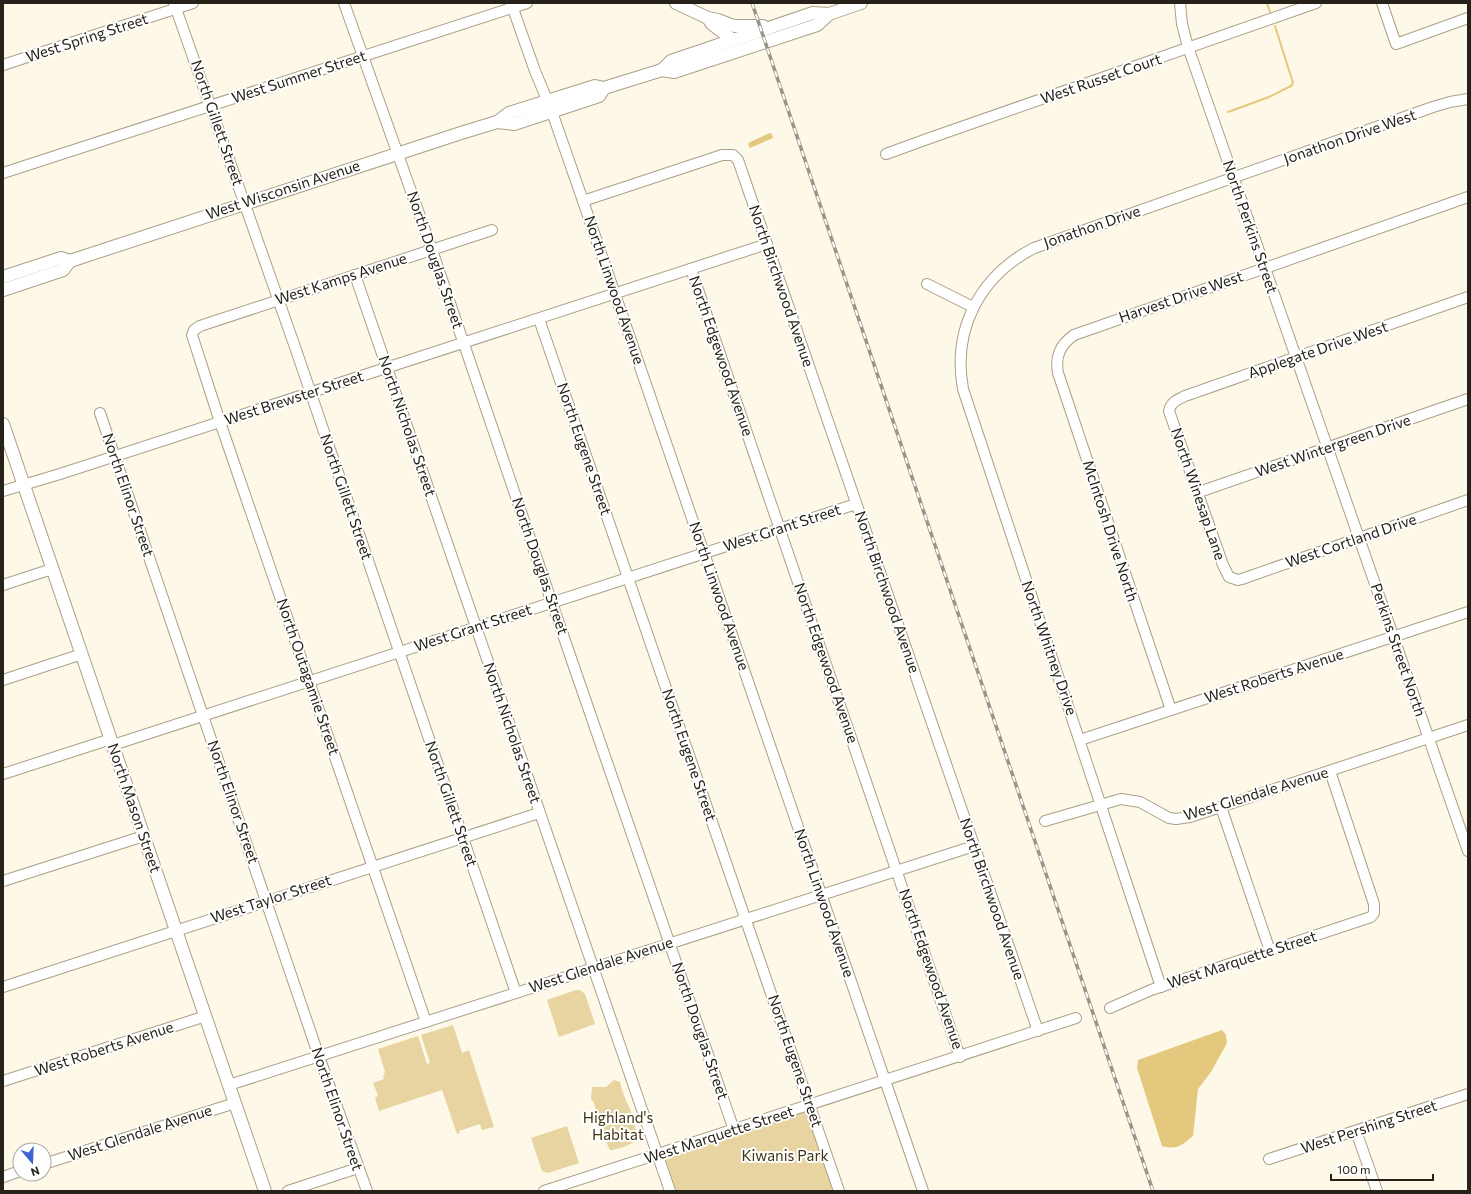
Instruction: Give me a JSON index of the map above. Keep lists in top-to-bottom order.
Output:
{
  "streets": {
    "main road": ["West Wisconsin Avenue", "North Mason Street"],
    "street": [
      "West Spring Street",
      "West Summer Street",
      "West Russet Court",
      "North Gillett Street",
      "Jonathon Drive West",
      "Jonathon Drive",
      "North Perkins Street",
      "North Douglas Street",
      "West Kamps Avenue",
      "North Birchwood Avenue",
      "North Linwood Avenue",
      "Harvest Drive West",
      "Applegate Drive West",
      "North Edgewood Avenue",
      "West Brewster Street",
      "North Nicholas Street",
      "West Wintergreen Drive",
      "North Eugene Street",
      "North Winesap Lane",
      "North Elinor Street",
      "West Grant Street",
      "McIntosh Drive North",
      "West Cortland Drive",
      "North Whitney Drive",
      "Perkins Street North",
      "West Roberts Avenue",
      "North Outagamie Street",
      "West Glendale Avenue",
      "West Taylor Street",
      "West Marquette Street",
      "West Pershing Street"
    ]
  },
  "crossings": [
    ["West Spring Street", "North Gillett Street"],
    ["West Summer Street", "North Gillett Street"],
    ["West Summer Street", "North Douglas Street"],
    ["West Summer Street", "North Linwood Avenue"],
    ["West Russet Court", "North Perkins Street"],
    ["North Gillett Street", "West Wisconsin Avenue"],
    ["North Gillett Street", "West Kamps Avenue"],
    ["North Gillett Street", "West Brewster Street"],
    ["North Gillett Street", "West Grant Street"],
    ["North Gillett Street", "West Glendale Avenue"],
    ["North Gillett Street", "West Taylor Street"],
    ["Jonathon Drive West", "Jonathon Drive"],
    ["Jonathon Drive West", "North Perkins Street"],
    ["West Wisconsin Avenue", "North Douglas Street"],
    ["West Wisconsin Avenue", "North Linwood Avenue"],
    ["Jonathon Drive", "North Perkins Street"],
    ["Jonathon Drive", "North Whitney Drive"],
    ["North Perkins Street", "Harvest Drive West"],
    ["North Perkins Street", "Applegate Drive West"],
    ["North Perkins Street", "West Wintergreen Drive"],
    ["North Perkins Street", "Perkins Street North"],
    ["North Douglas Street", "West Kamps Avenue"],
    ["North Douglas Street", "West Brewster Street"],
    ["North Douglas Street", "West Grant Street"],
    ["North Douglas Street", "West Glendale Avenue"],
    ["North Douglas Street", "West Marquette Street"],
    ["West Kamps Avenue", "North Nicholas Street"],
    ["West Kamps Avenue", "North Outagamie Street"],
    ["North Birchwood Avenue", "North Linwood Avenue"],
    ["North Birchwood Avenue", "West Brewster Street"],
    ["North Birchwood Avenue", "West Grant Street"],
    ["North Birchwood Avenue", "West Glendale Avenue"],
    ["North Birchwood Avenue", "West Marquette Street"],
    ["North Linwood Avenue", "West Brewster Street"],
    ["North Linwood Avenue", "West Grant Street"],
    ["North Linwood Avenue", "West Glendale Avenue"],
    ["North Linwood Avenue", "West Marquette Street"],
    ["Harvest Drive West", "McIntosh Drive North"],
    ["Applegate Drive West", "North Winesap Lane"],
    ["North Edgewood Avenue", "West Brewster Street"],
    ["North Edgewood Avenue", "West Grant Street"],
    ["North Edgewood Avenue", "West Glendale Avenue"],
    ["North Edgewood Avenue", "West Marquette Street"],
    ["West Brewster Street", "North Nicholas Street"],
    ["West Brewster Street", "North Eugene Street"],
    ["West Brewster Street", "North Elinor Street"],
    ["West Brewster Street", "North Outagamie Street"],
    ["West Brewster Street", "North Mason Street"],
    ["North Nicholas Street", "West Grant Street"],
    ["North Nicholas Street", "West Glendale Avenue"],
    ["North Nicholas Street", "West Taylor Street"],
    ["North Nicholas Street", "West Marquette Street"],
    ["West Wintergreen Drive", "North Winesap Lane"],
    ["West Wintergreen Drive", "Perkins Street North"],
    ["North Eugene Street", "West Grant Street"],
    ["North Eugene Street", "West Glendale Avenue"],
    ["North Eugene Street", "West Marquette Street"],
    ["North Winesap Lane", "West Cortland Drive"],
    ["North Elinor Street", "West Grant Street"],
    ["North Elinor Street", "West Glendale Avenue"],
    ["North Elinor Street", "West Taylor Street"],
    ["West Grant Street", "North Outagamie Street"],
    ["West Grant Street", "North Mason Street"],
    ["McIntosh Drive North", "West Roberts Avenue"],
    ["West Cortland Drive", "Perkins Street North"],
    ["North Whitney Drive", "West Roberts Avenue"],
    ["North Whitney Drive", "West Glendale Avenue"],
    ["North Whitney Drive", "West Marquette Street"],
    ["Perkins Street North", "West Roberts Avenue"],
    ["Perkins Street North", "West Glendale Avenue"],
    ["West Roberts Avenue", "North Mason Street"],
    ["North Outagamie Street", "West Glendale Avenue"],
    ["North Outagamie Street", "West Taylor Street"],
    ["West Glendale Avenue", "North Mason Street"],
    ["West Glendale Avenue", "West Marquette Street"],
    ["North Mason Street", "West Taylor Street"]
  ],
  "parks": ["Highland's Habitat", "Kiwanis Park"],
  "scale_bar": "100 m",
  "north": "bottom"
}
